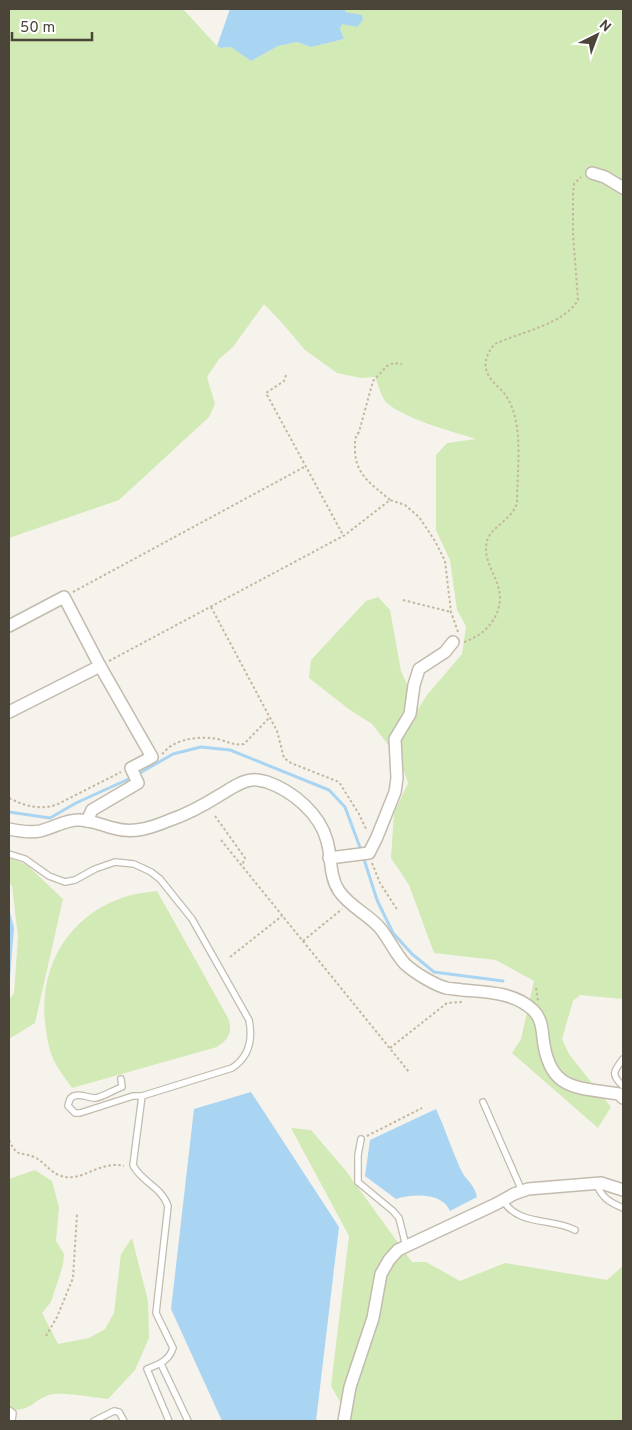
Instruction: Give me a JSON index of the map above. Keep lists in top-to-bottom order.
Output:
{
  "scale_bar": "50 m",
  "north": "top right"
}
